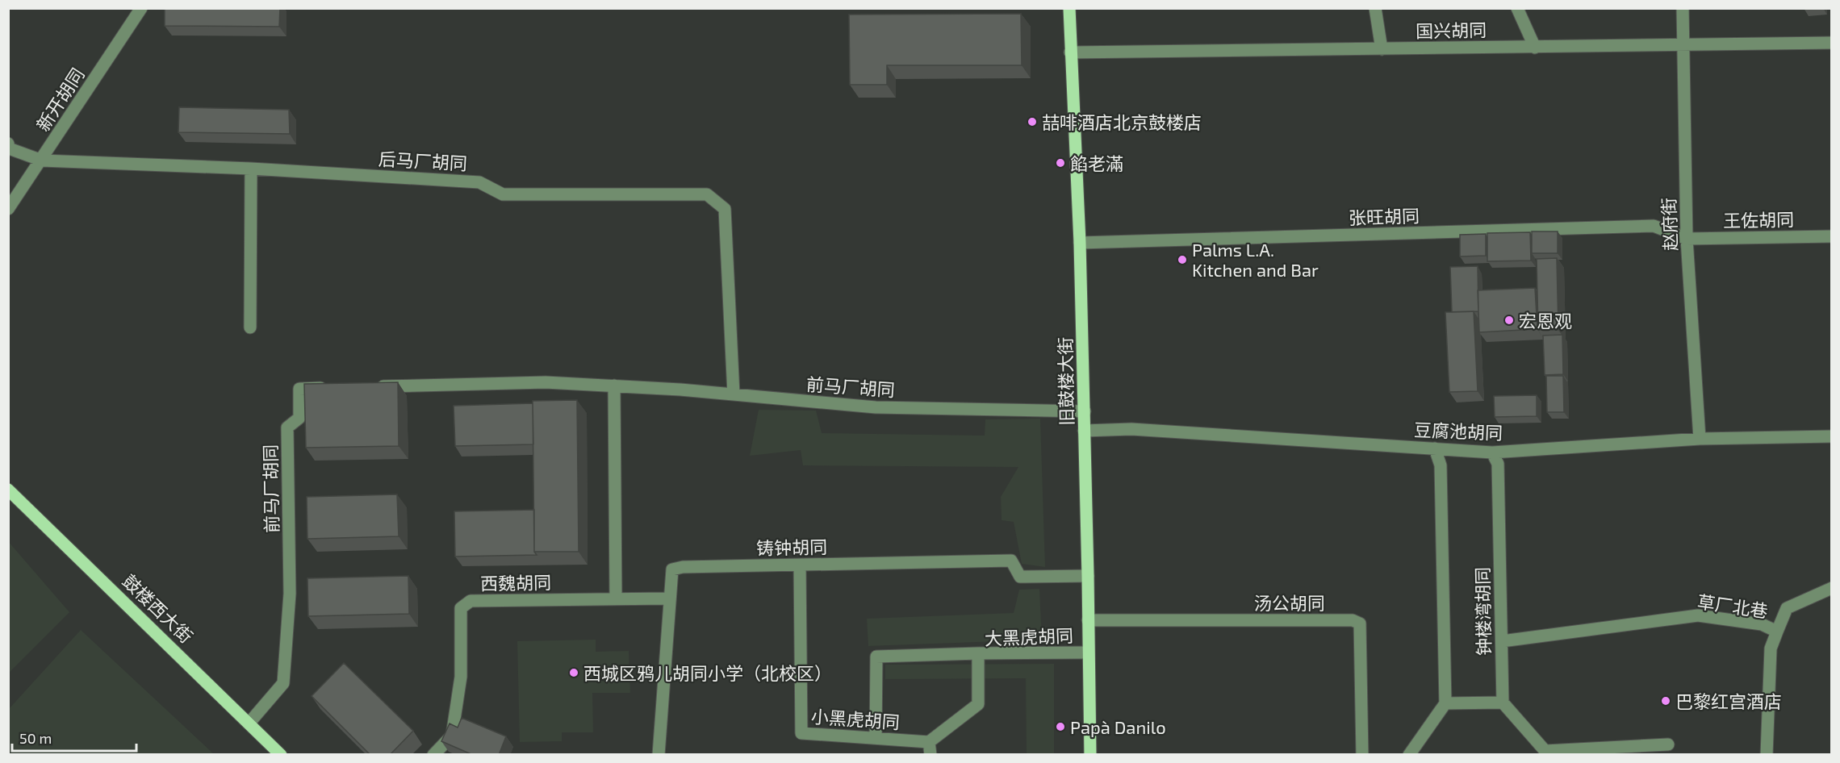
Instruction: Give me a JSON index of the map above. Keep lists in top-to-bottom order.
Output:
{
  "streets": {
    "main road": ["旧鼓楼大街", "鼓楼西大街"],
    "lane": [
      "国兴胡同",
      "新开胡同",
      "后马厂胡同",
      "张旺胡同",
      "王佐胡同",
      "赵府街",
      "前马厂胡同",
      "豆腐池胡同",
      "铸钟胡同",
      "西魏胡同",
      "汤公胡同",
      "草厂北巷",
      "钟楼湾胡同",
      "大黑虎胡同",
      "小黑虎胡同"
    ]
  },
  "crossings": [
    ["国兴胡同", "赵府街"],
    ["国兴胡同", "旧鼓楼大街"],
    ["新开胡同", "后马厂胡同"],
    ["后马厂胡同", "前马厂胡同"],
    ["张旺胡同", "王佐胡同"],
    ["张旺胡同", "赵府街"],
    ["张旺胡同", "旧鼓楼大街"],
    ["王佐胡同", "赵府街"],
    ["赵府街", "豆腐池胡同"],
    ["旧鼓楼大街", "前马厂胡同"],
    ["旧鼓楼大街", "豆腐池胡同"],
    ["旧鼓楼大街", "铸钟胡同"],
    ["旧鼓楼大街", "汤公胡同"],
    ["旧鼓楼大街", "大黑虎胡同"],
    ["前马厂胡同", "鼓楼西大街"],
    ["豆腐池胡同", "钟楼湾胡同"],
    ["铸钟胡同", "西魏胡同"],
    ["铸钟胡同", "小黑虎胡同"],
    ["草厂北巷", "钟楼湾胡同"],
    ["大黑虎胡同", "小黑虎胡同"]
  ],
  "places": [
    "喆啡酒店北京鼓楼店",
    "餡老滿",
    "Palms L.A. Kitchen and Bar",
    "宏恩观",
    "西城区鸦儿胡同小学（北校区）",
    "巴黎红宫酒店",
    "Papà Danilo"
  ],
  "scale_bar": "50 m"
}
